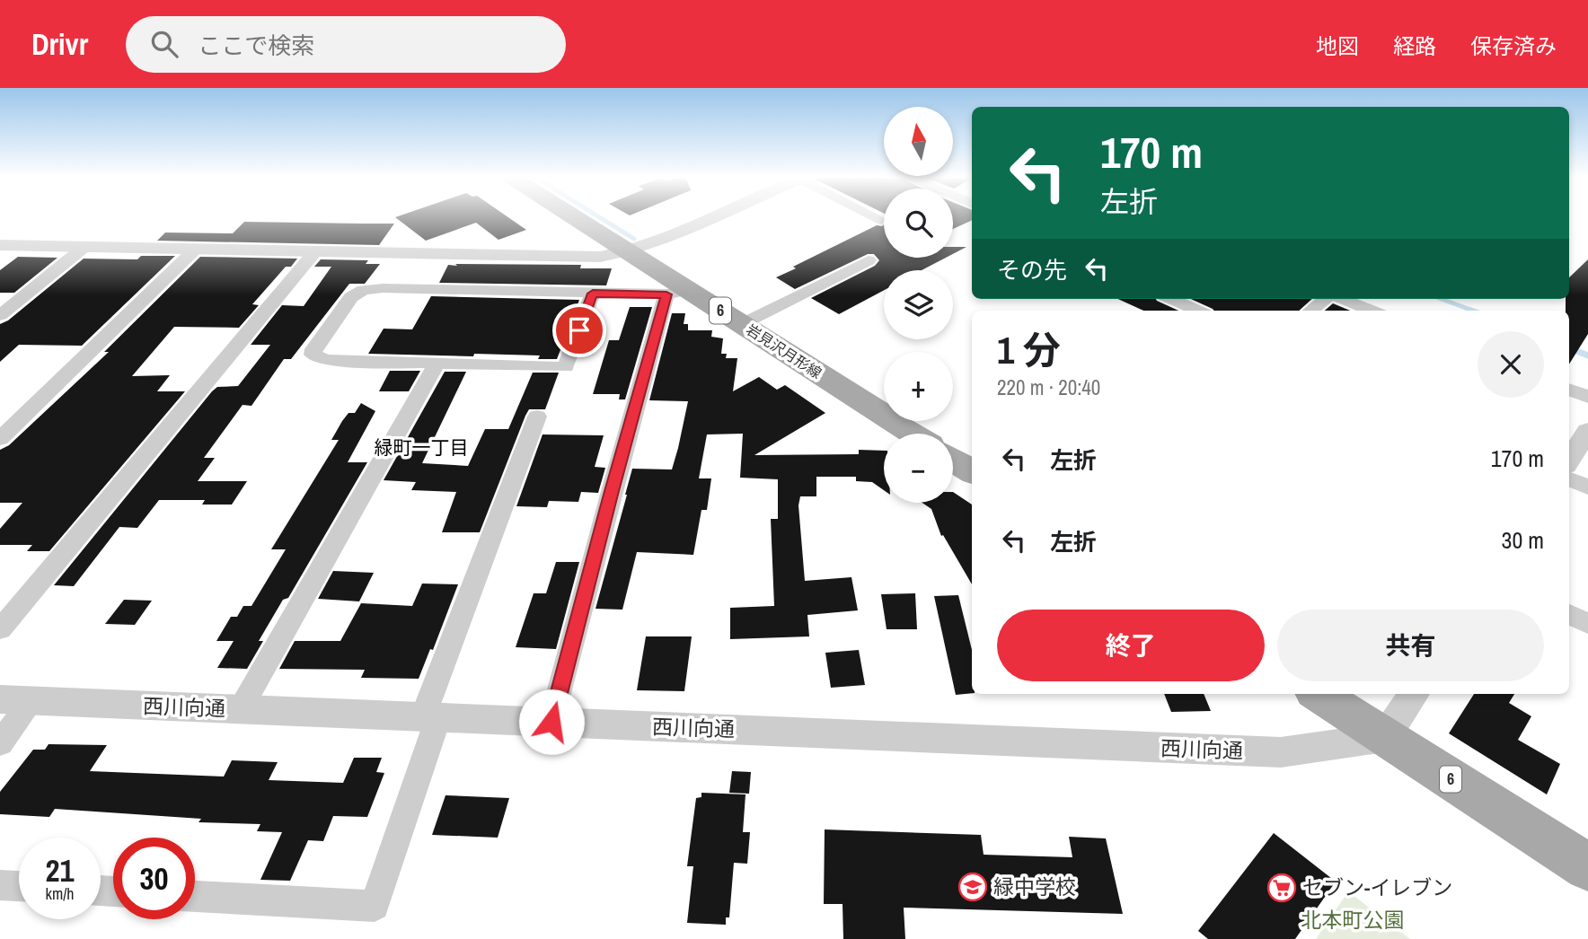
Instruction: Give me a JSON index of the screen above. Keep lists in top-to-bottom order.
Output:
{
  "streets": {
    "main road": ["6", "岩見沢月形線"],
    "street": ["西川向通"]
  },
  "crossings": [
    ["6", "西川向通"]
  ],
  "districts": ["緑町一丁目"],
  "parks": ["北本町公園"],
  "places": {
    "school or university": ["緑中学校"],
    "supermarket": ["セブン-イレブン"]
  },
  "north": "top",
  "page": {
    "header": "Drivr",
    "search": "ここで検索",
    "nav": ["地図", "経路", "保存済み"],
    "map_buttons": ["+", "−"],
    "turn": ["170 m", "左折"],
    "then": "その先",
    "heading": ["1 分", "220 m · 20:40"],
    "list": [
      {
        "name": "左折",
        "value": "170 m"
      },
      {
        "name": "左折",
        "value": "30 m"
      }
    ],
    "buttons": ["終了", "共有"],
    "speed": "21 km/h",
    "limit": "30"
  }
}
